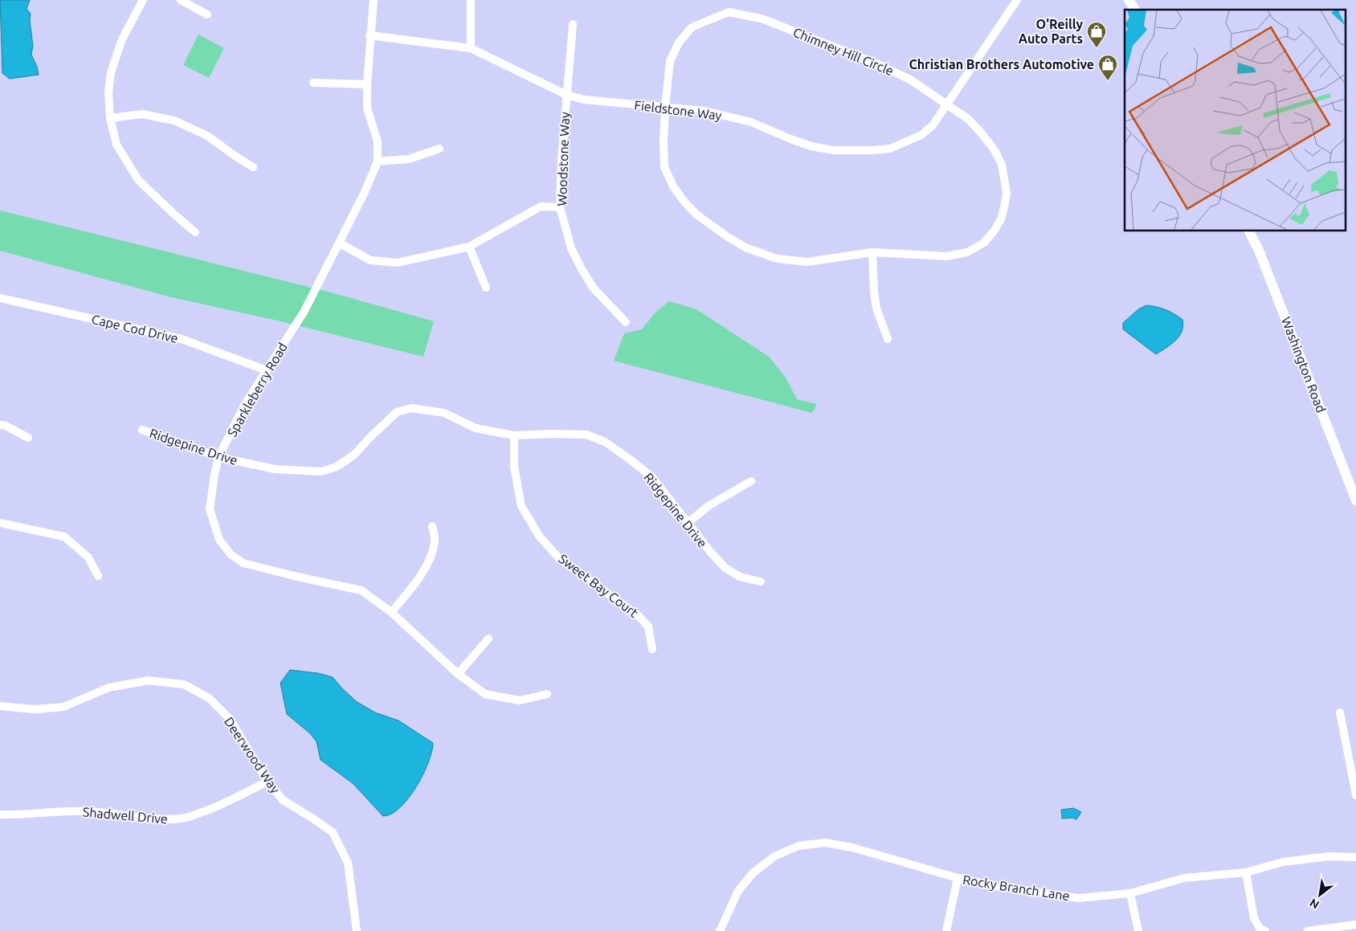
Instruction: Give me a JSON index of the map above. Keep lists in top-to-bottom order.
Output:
{
  "streets": {
    "main road": ["Washington Road"],
    "street": [
      "Chimney Hill Circle",
      "Fieldstone Way",
      "Woodstone Way",
      "Cape Cod Drive",
      "Sparkleberry Road",
      "Ridgepine Drive",
      "Sweet Bay Court",
      "Deerwood Way",
      "Shadwell Drive",
      "Rocky Branch Lane"
    ]
  },
  "crossings": [
    ["Chimney Hill Circle", "Fieldstone Way"],
    ["Fieldstone Way", "Woodstone Way"],
    ["Fieldstone Way", "Sparkleberry Road"],
    ["Cape Cod Drive", "Sparkleberry Road"],
    ["Sparkleberry Road", "Ridgepine Drive"],
    ["Ridgepine Drive", "Sweet Bay Court"],
    ["Deerwood Way", "Shadwell Drive"]
  ],
  "places": {
    "shop": ["O'Reilly Auto Parts", "Christian Brothers Automotive"]
  },
  "north": "bottom left"
}
